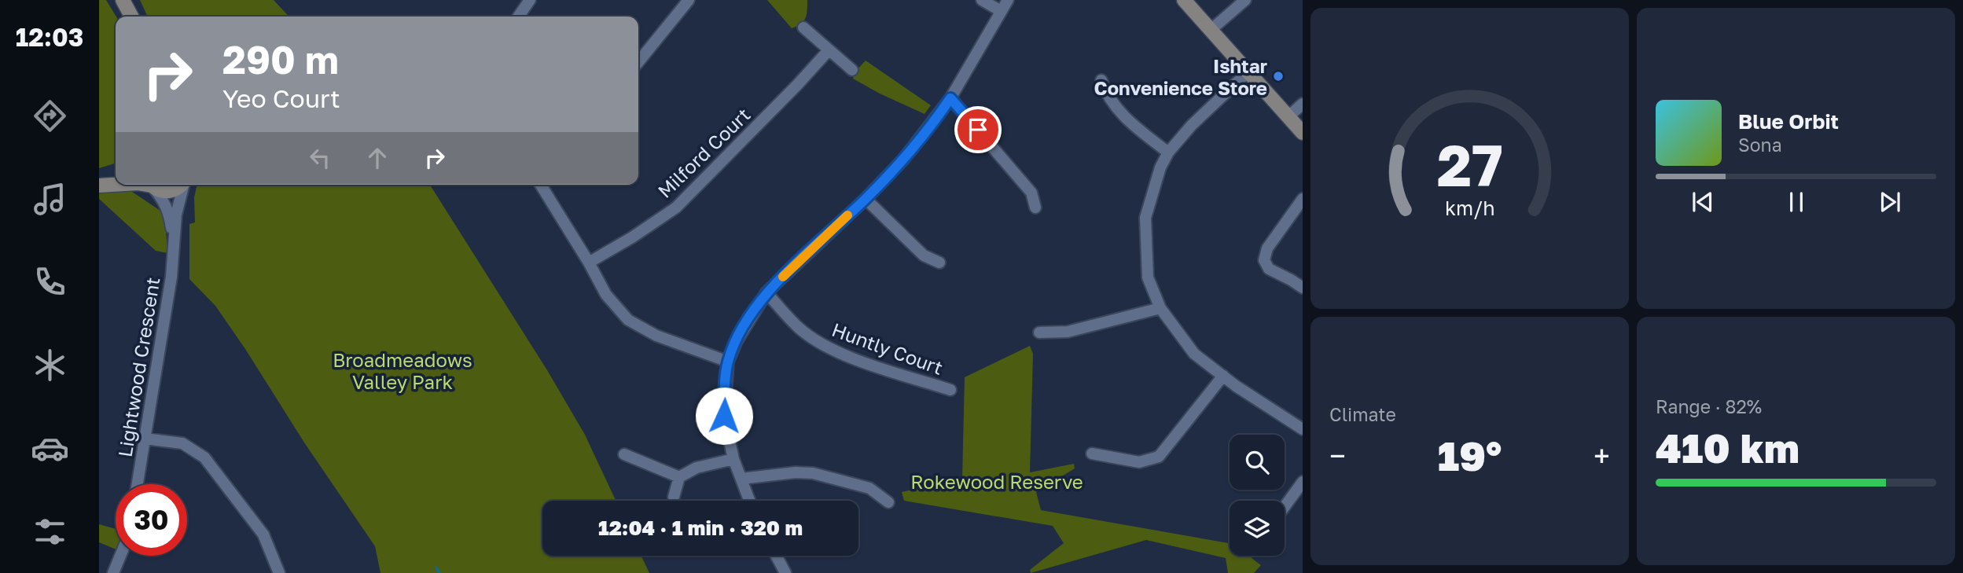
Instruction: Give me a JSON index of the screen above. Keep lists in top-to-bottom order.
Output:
{
  "streets": {
    "street": ["Milford Court", "Huntly Court", "Lightwood Crescent"]
  },
  "parks": ["Broadmeadows Valley Park", "Rokewood Reserve"],
  "places": ["Ishtar Convenience Store"],
  "page": {
    "tabs": "12:03",
    "turn": ["290 m", "Yeo Court"],
    "song": ["Blue Orbit", "Sona"],
    "tile": [
      "Climate",
      ["Range · 82%", "410 km"]
    ],
    "heat": ["−", "19°", "+"],
    "limit": "30",
    "trip": "12:04 · 1 min · 320 m",
    "gauge": ["27", "km/h"]
  }
}
